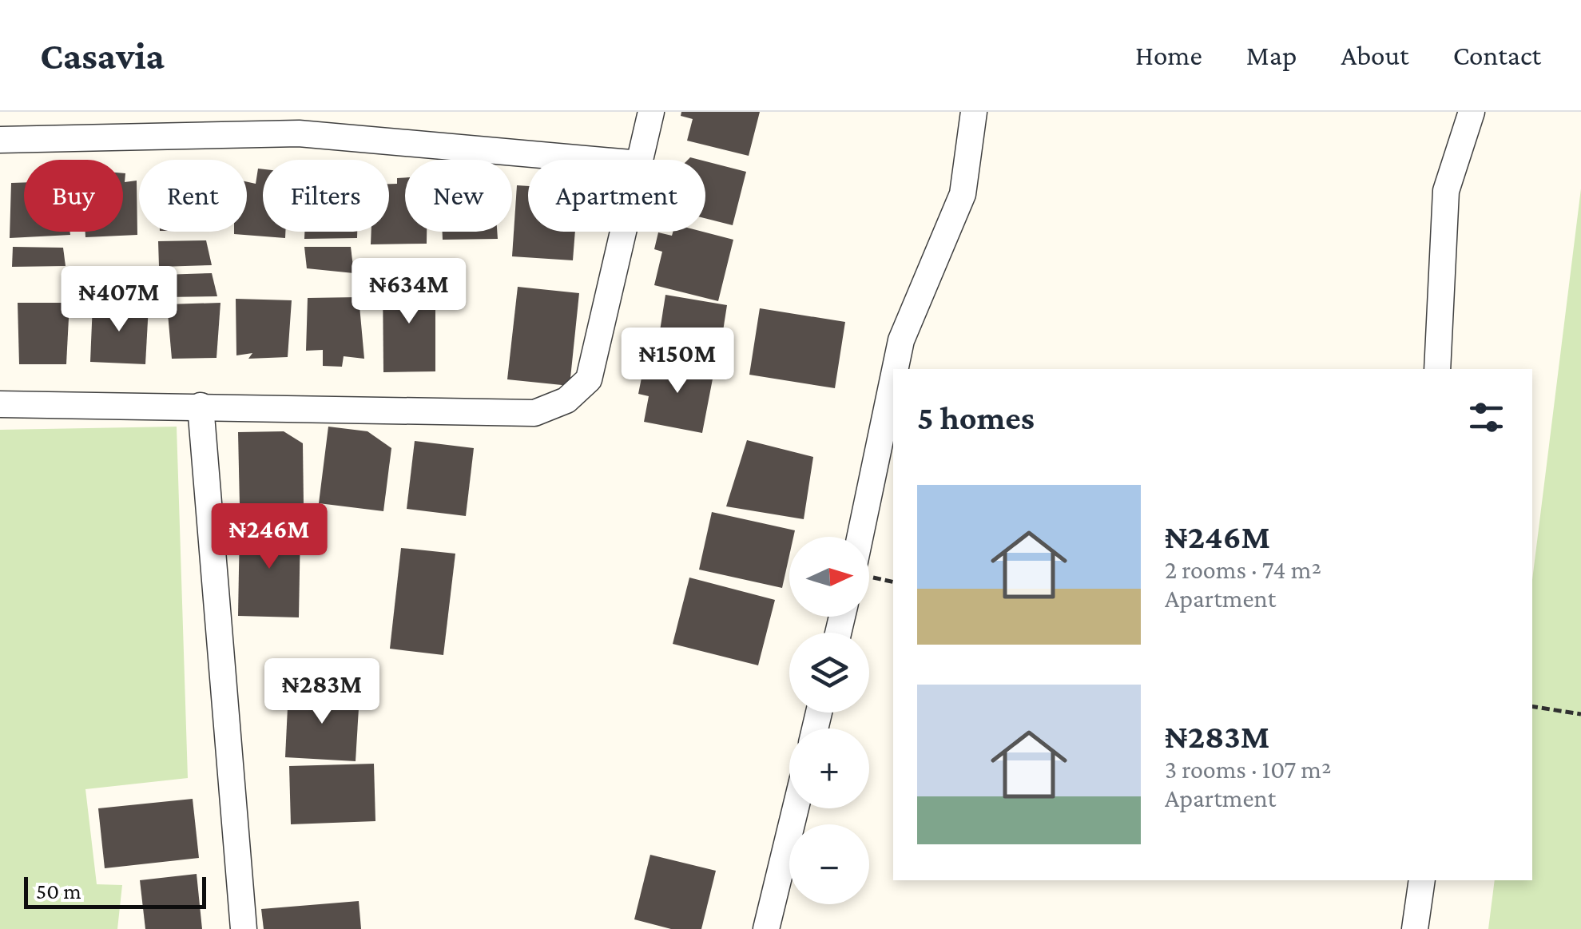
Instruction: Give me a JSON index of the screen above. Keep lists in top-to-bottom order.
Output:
{
  "scale_bar": "50 m",
  "north": "right",
  "page": {
    "header": "Casavia",
    "nav": [
      "Home",
      "Map",
      "About",
      "Contact"
    ],
    "chip": [
      "Buy",
      "Rent",
      "Filters",
      "New",
      "Apartment"
    ],
    "price": [
      "₦634M",
      "₦407M",
      "₦150M",
      "₦246M",
      "₦283M"
    ],
    "heading": "5 homes",
    "list": [
      {
        "name": "₦246M",
        "note": "2 rooms · 74 m² · Apartment"
      },
      {
        "name": "₦283M",
        "note": "3 rooms · 107 m² · Apartment"
      }
    ],
    "map_buttons": ["+", "−"],
    "scale": "50 m"
  }
}
